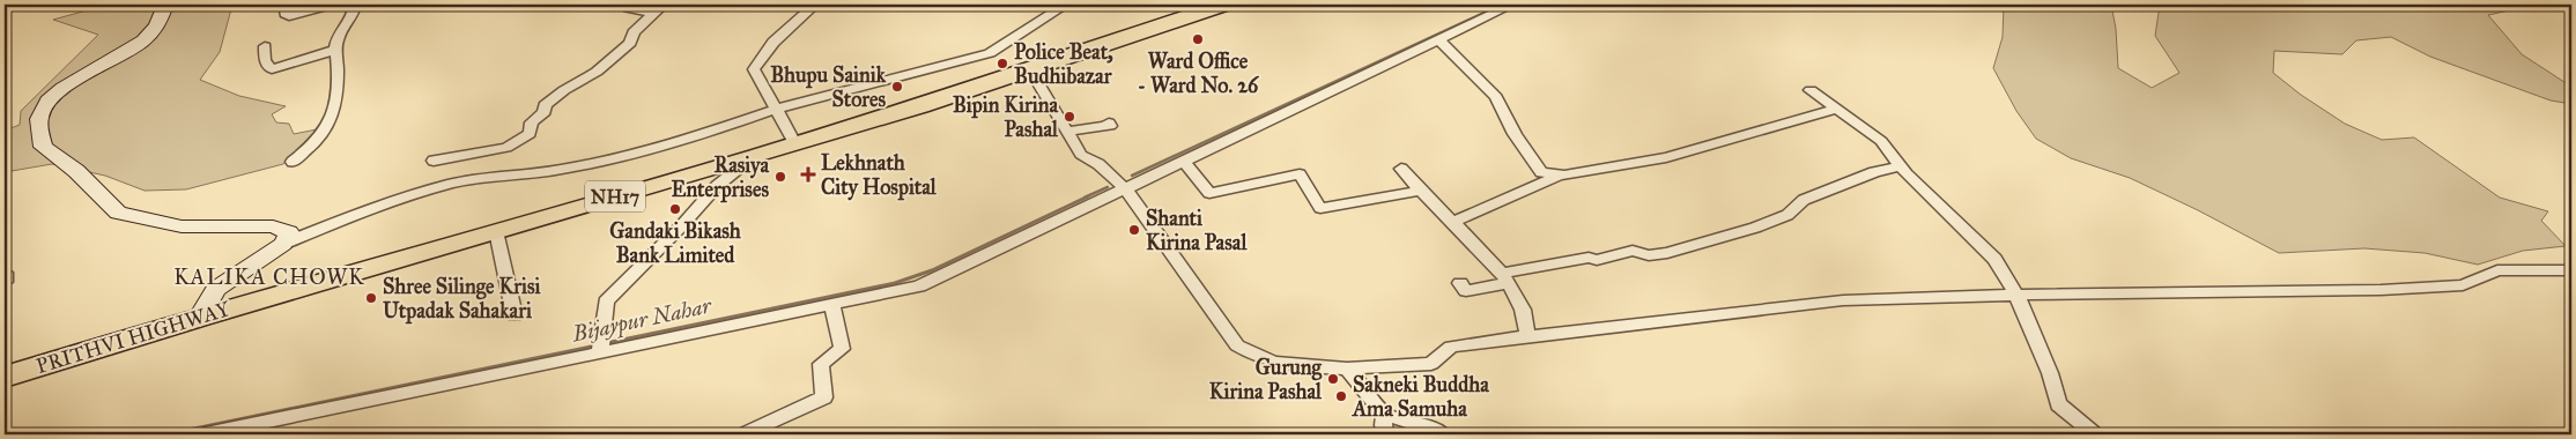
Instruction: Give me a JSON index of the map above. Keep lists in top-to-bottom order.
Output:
{
  "streets": {
    "highway": ["NH17", "PRITHVI HIGHWAY"]
  },
  "districts": ["KALIKA CHOWK"],
  "water": ["Bijaypur Nahar"],
  "places": {
    "other": [
      "Ward Office - Ward No. 26",
      "Police Beat, Budhibazar",
      "Bhupu Sainik Stores",
      "Bipin Kirina Pashal",
      "Rasiya Enterprises",
      "Gandaki Bikash Bank Limited",
      "Shanti Kirina Pasal",
      "Shree Silinge Krisi Utpadak Sahakari",
      "Gurung Kirina Pashal",
      "Sakneki Buddha Ama Samuha"
    ],
    "health": ["Lekhnath City Hospital"]
  }
}
